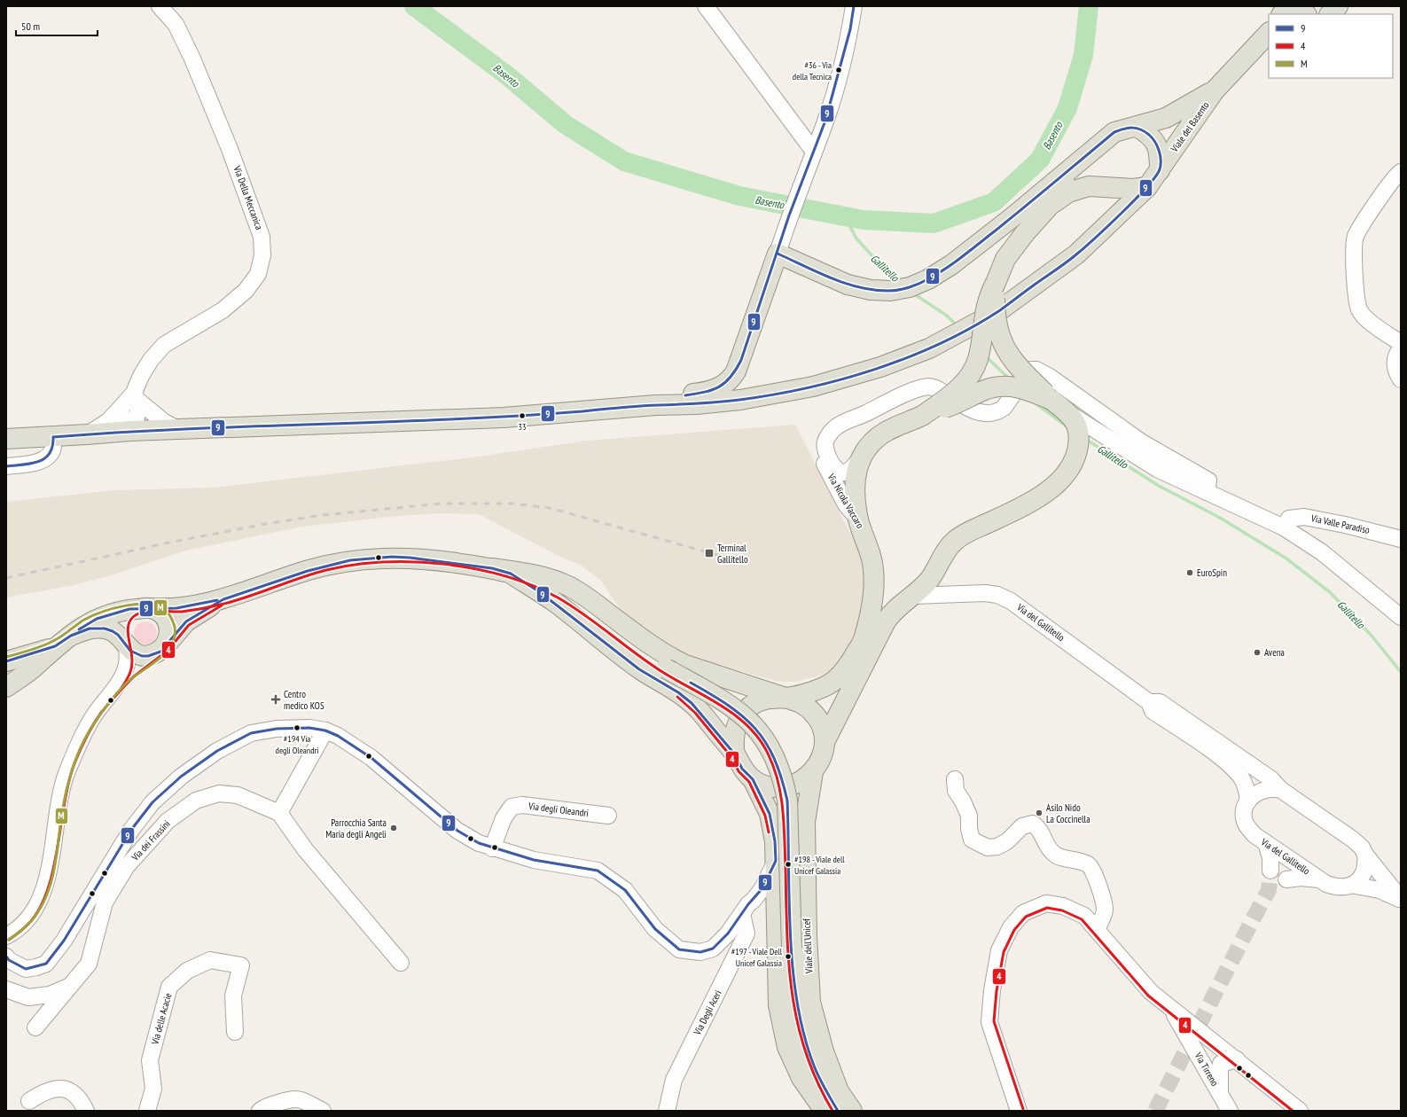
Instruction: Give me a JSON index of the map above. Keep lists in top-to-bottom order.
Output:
{
  "streets": {
    "main road": ["Viale del Basento", "Via Nicola Vaccaro", "Viale dell'Unicef"],
    "street": [
      "Via Della Meccanica",
      "Via Valle Paradiso",
      "Via del Gallitello",
      "Via degli Oleandri",
      "Via dei Frassini",
      "Via Degli Aceri",
      "Via delle Acacie",
      "Via Tirreno"
    ]
  },
  "crossings": [
    ["Via Nicola Vaccaro", "Viale dell'Unicef"]
  ],
  "water": ["Basento", "Gallitello"],
  "places": {
    "other": [
      "#36 - Via della Tecnica",
      "33",
      "EuroSpin",
      "Avena",
      "#194 Via degli Oleandri",
      "Asilo Nido La Coccinella",
      "Parrocchia Santa Maria degli Angeli",
      "#198 - Viale dell Unicef Galassia",
      "#197 - Viale Dell Unicef Galassia"
    ],
    "transit": ["Terminal Gallitello"],
    "health": ["Centro medico KOS"]
  },
  "lines": ["transit line 9", "transit line 4", "transit line M"],
  "legend": ["9", "4", "M"],
  "scale_bar": "50 m"
}
